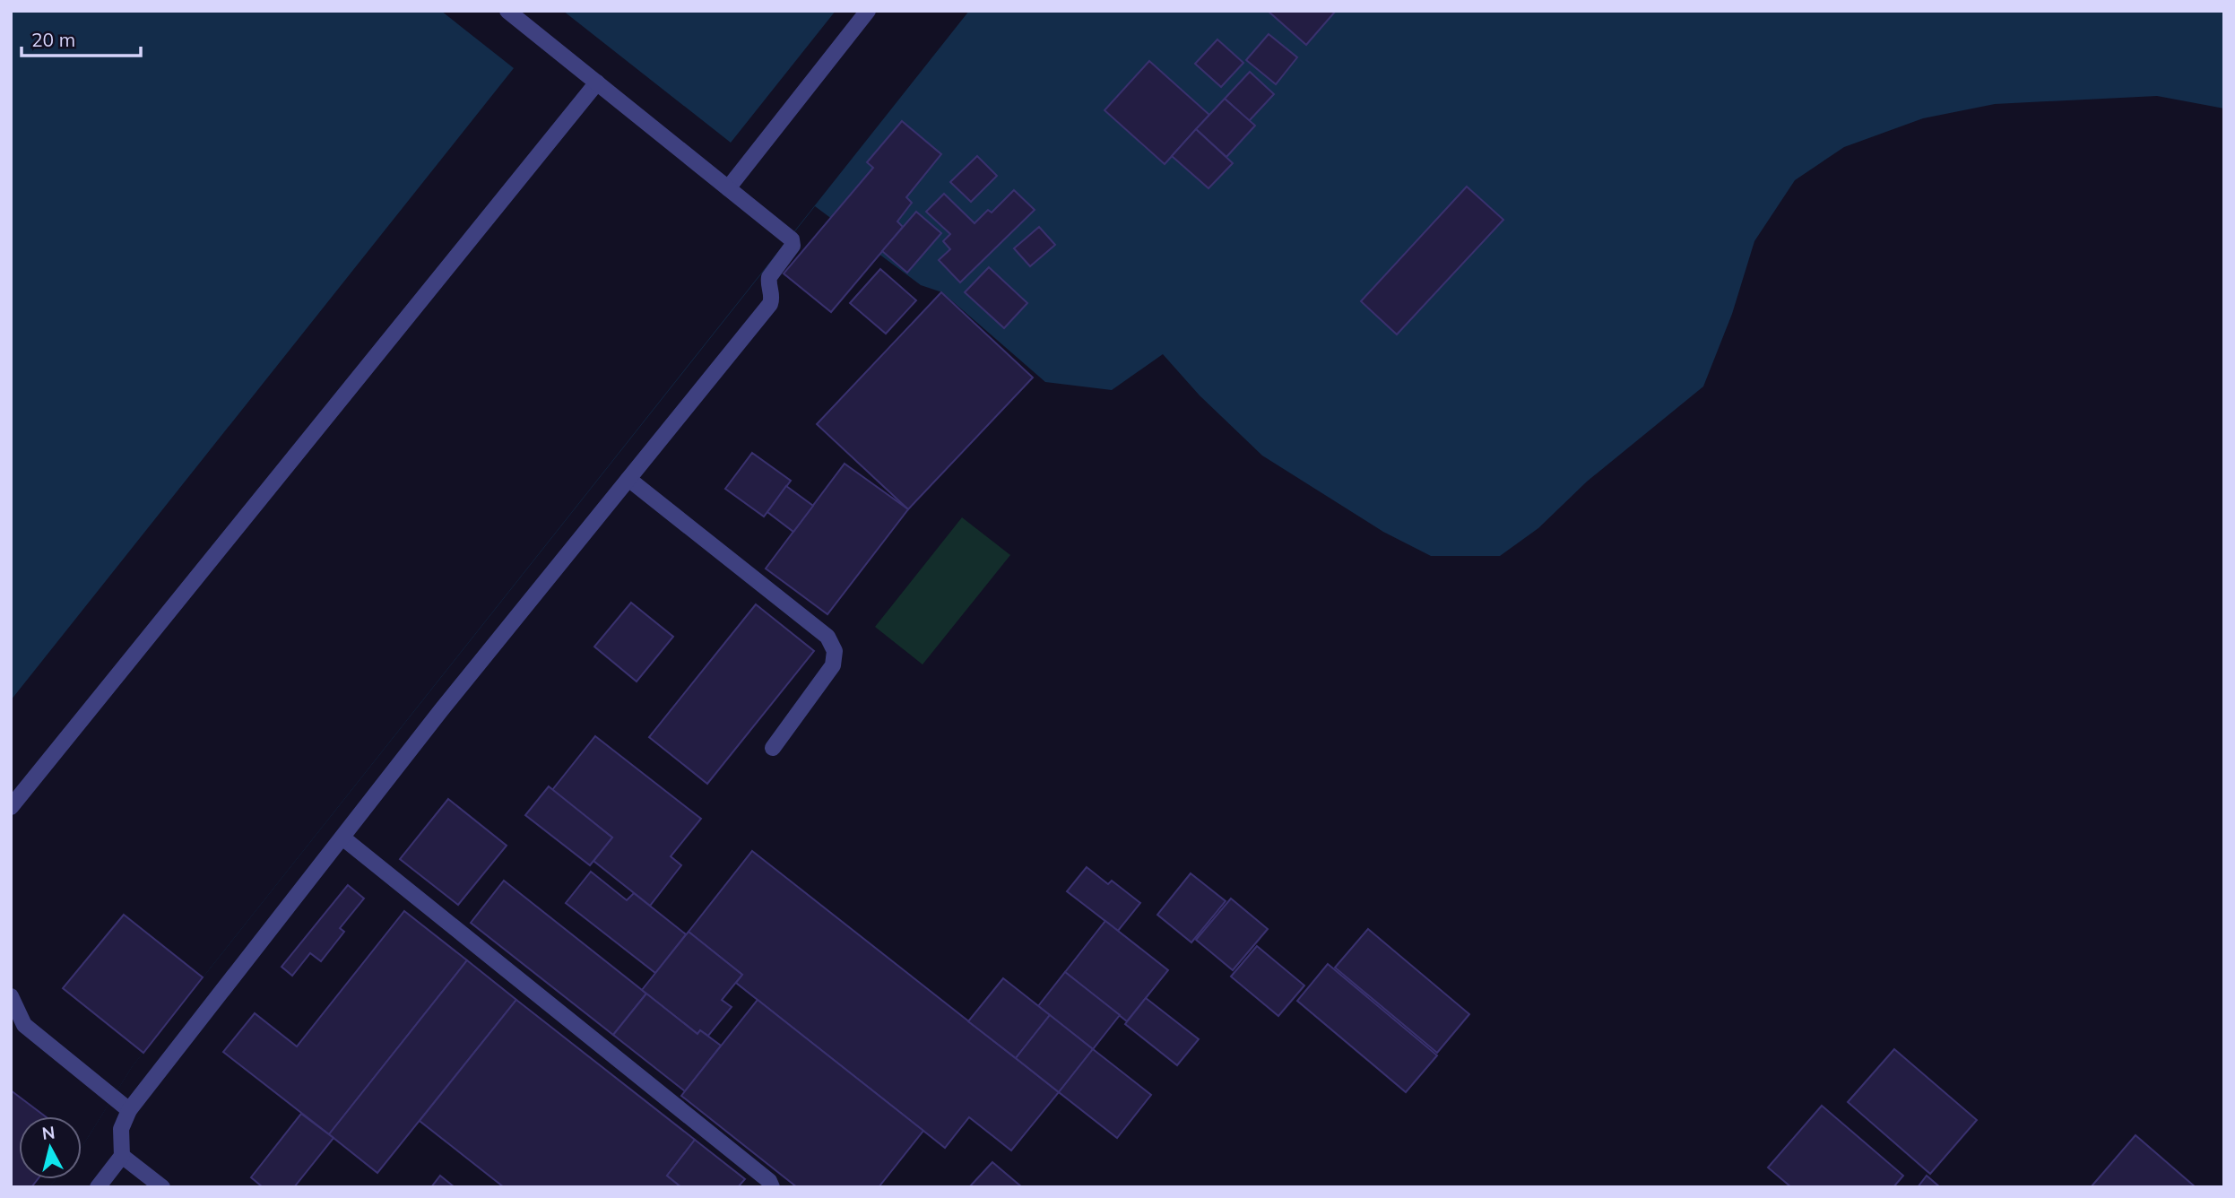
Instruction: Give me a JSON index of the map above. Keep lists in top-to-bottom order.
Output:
{
  "scale_bar": "20 m",
  "north": "top"
}
